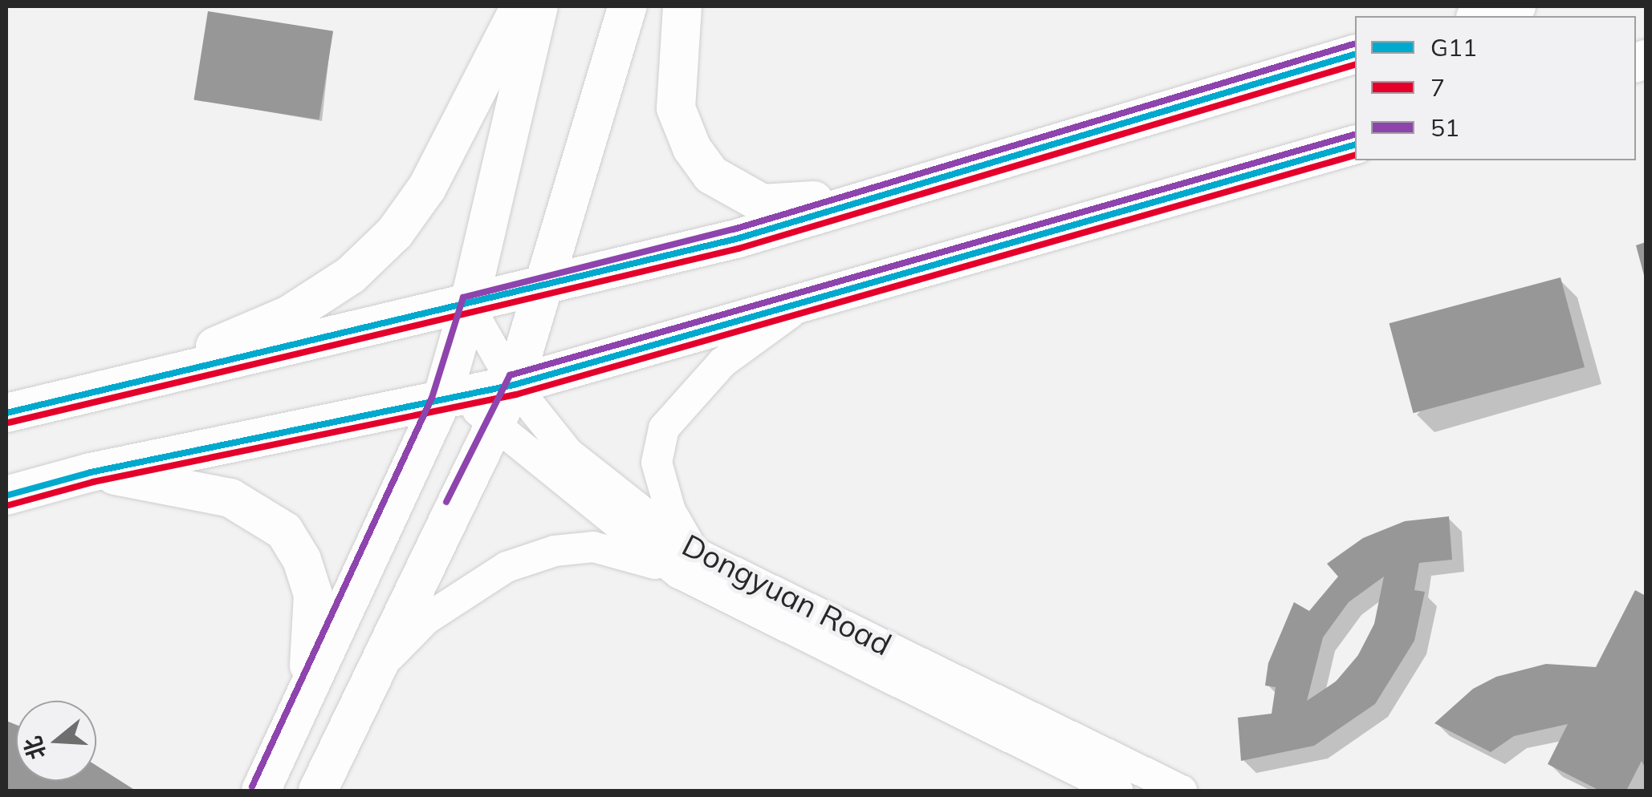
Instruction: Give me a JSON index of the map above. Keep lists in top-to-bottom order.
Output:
{
  "streets": {
    "street": ["Dongyuan Road"]
  },
  "lines": ["transit line 51", "transit line G11", "transit line 7"],
  "legend": ["G11", "7", "51"],
  "north": "left"
}
